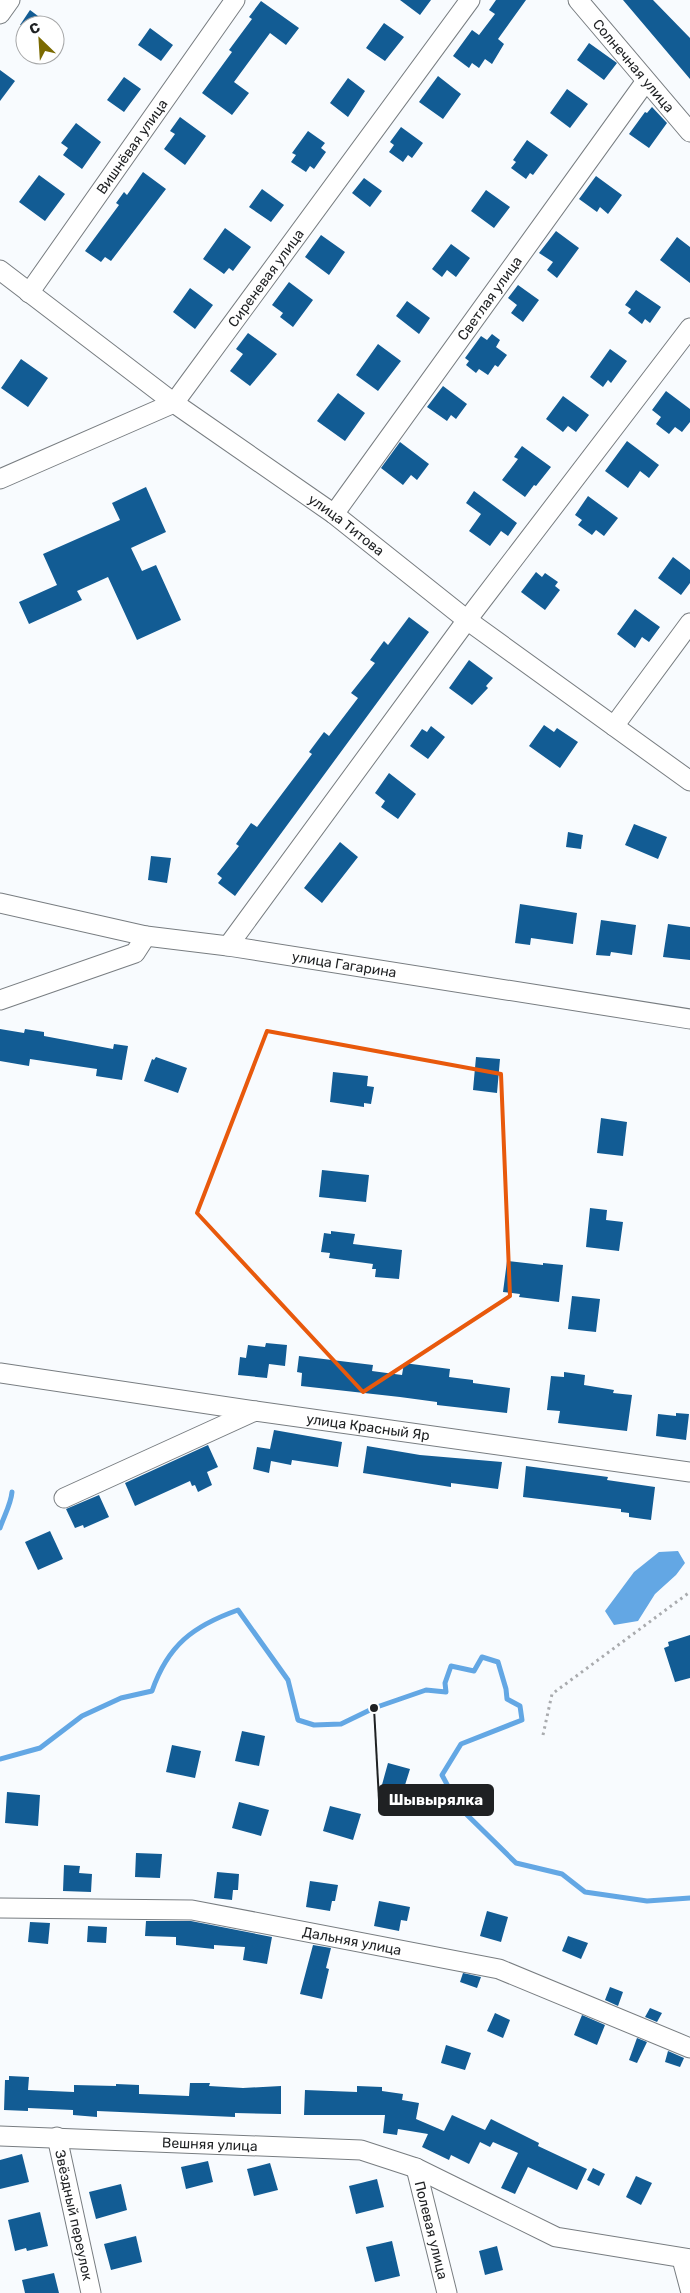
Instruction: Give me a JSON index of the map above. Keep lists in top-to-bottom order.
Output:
{
  "streets": {
    "street": [
      "Солнечная улица",
      "Вишнёвая улица",
      "Сиреневая улица",
      "Светлая улица",
      "улица Титова",
      "улица Гагарина",
      "улица Красный Яр",
      "Дальняя улица",
      "Вешняя улица",
      "Звёздный переулок",
      "Полевая улица"
    ]
  },
  "crossings": [
    ["Солнечная улица", "Светлая улица"],
    ["Вишнёвая улица", "улица Титова"],
    ["Сиреневая улица", "улица Титова"],
    ["Светлая улица", "улица Титова"],
    ["Вешняя улица", "Звёздный переулок"],
    ["Вешняя улица", "Полевая улица"]
  ],
  "places": ["Шывырялка"],
  "north": "top left"
}
